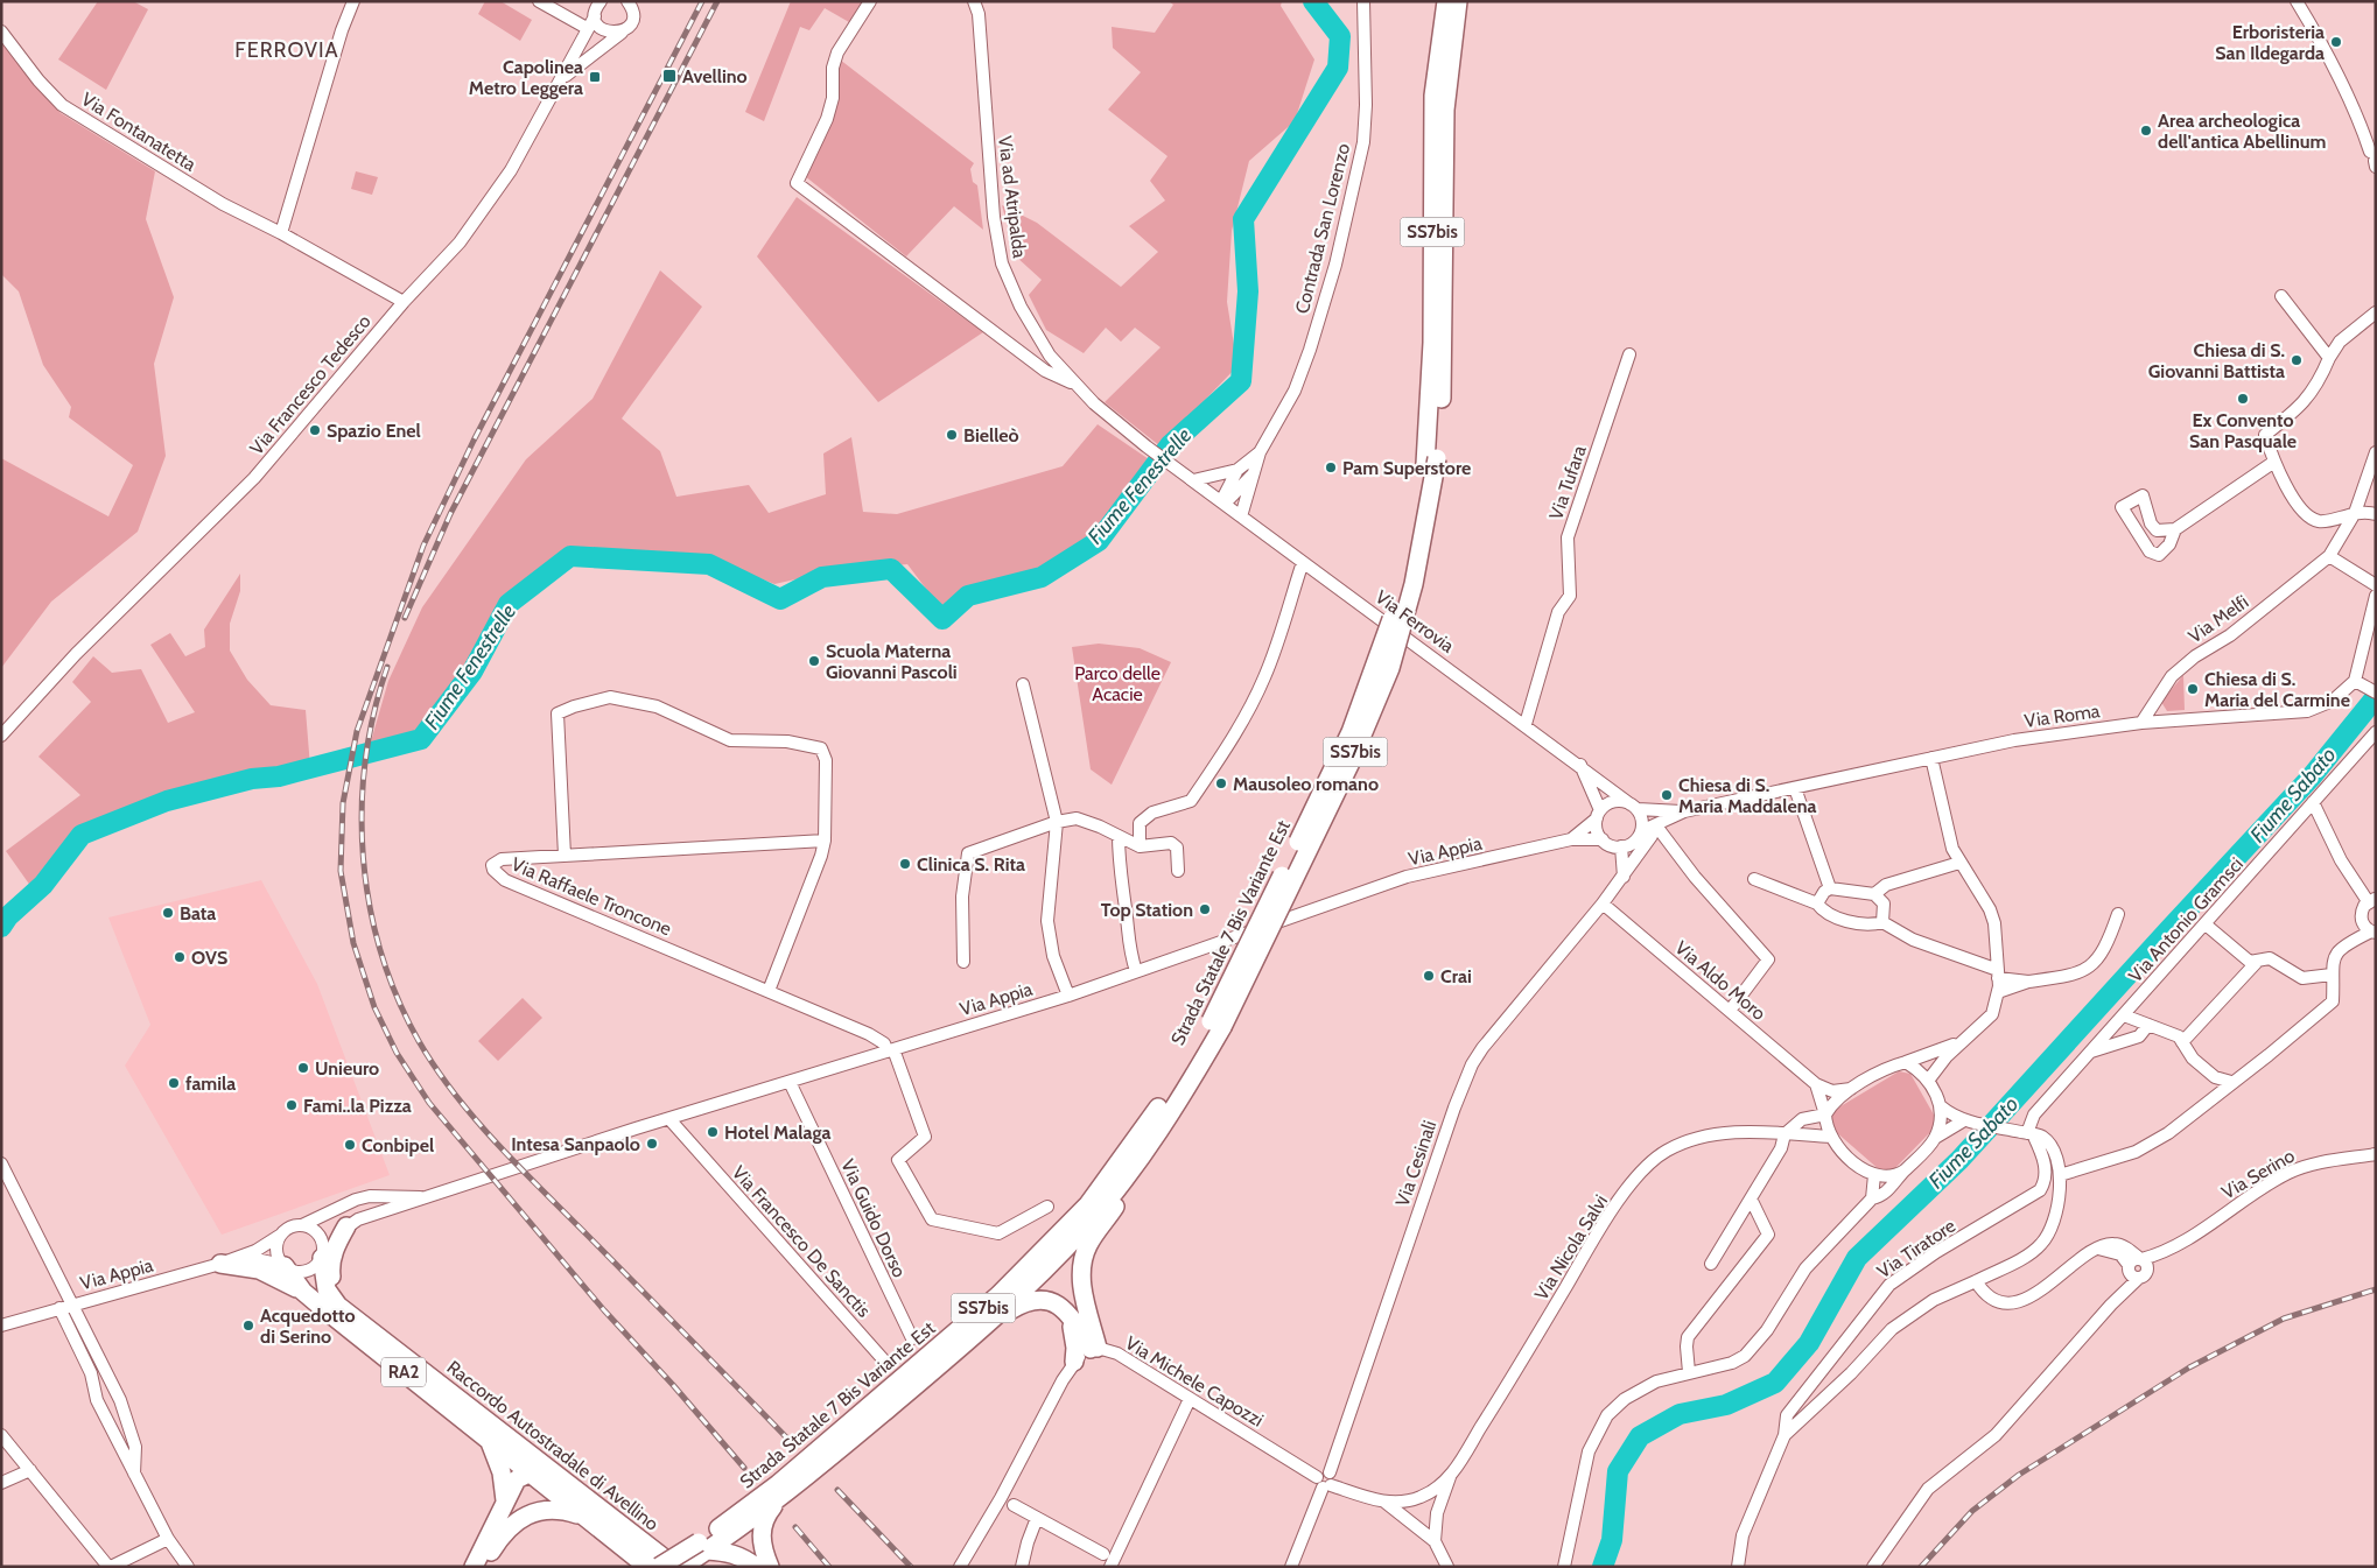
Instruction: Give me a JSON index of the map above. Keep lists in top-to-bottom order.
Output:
{
  "streets": {
    "highway": [
      "SS7bis",
      "Strada Statale 7 Bis Variante Est",
      "RA2",
      "Raccordo Autostradale di Avellino"
    ],
    "street": [
      "Via Fontanatetta",
      "Via ad Atripalda",
      "Contrada San Lorenzo",
      "Via Francesco Tedesco",
      "Via Tufara",
      "Via Melfi",
      "Via Ferrovia",
      "Via Roma",
      "Via Appia",
      "Via Raffaele Troncone",
      "Via Antonio Gramsci",
      "Via Aldo Moro",
      "Via Cesinali",
      "Via Serino",
      "Via Guido Dorso",
      "Via Francesco De Sanctis",
      "Via Nicola Salvi",
      "Via Tiratore",
      "Via Michele Capozzi"
    ]
  },
  "crossings": [
    ["Via Fontanatetta", "Via Francesco Tedesco"],
    ["Via ad Atripalda", "Via Ferrovia"],
    ["Contrada San Lorenzo", "Via Ferrovia"],
    ["Via Tufara", "Via Ferrovia"],
    ["Via Melfi", "Via Roma"],
    ["Via Ferrovia", "Via Roma"],
    ["Via Ferrovia", "Via Appia"],
    ["Via Ferrovia", "Via Cesinali"],
    ["Via Roma", "Via Appia"],
    ["Via Roma", "Via Cesinali"],
    ["Via Appia", "Via Raffaele Troncone"],
    ["Via Appia", "Via Cesinali"],
    ["Via Appia", "Via Guido Dorso"],
    ["Via Appia", "Via Francesco De Sanctis"],
    ["Via Appia", "Raccordo Autostradale di Avellino"],
    ["Via Antonio Gramsci", "Via Tiratore"],
    ["Via Aldo Moro", "Via Cesinali"],
    ["Via Cesinali", "Via Michele Capozzi"]
  ],
  "districts": ["FERROVIA"],
  "water": ["Fiume Fenestrelle", "Fiume Sabato"],
  "parks": ["Parco delle Acacie"],
  "places": {
    "other": [
      "Erboristeria San Ildegarda",
      "Area archeologica dell'antica Abellinum",
      "Chiesa di S. Giovanni Battista",
      "Ex Convento San Pasquale",
      "Spazio Enel",
      "Bielleò",
      "Pam Superstore",
      "Scuola Materna Giovanni Pascoli",
      "Chiesa di S. Maria del Carmine",
      "Mausoleo romano",
      "Chiesa di S. Maria Maddalena",
      "Clinica S. Rita",
      "Top Station",
      "Bata",
      "OVS",
      "Crai",
      "Unieuro",
      "famila",
      "Fami..la Pizza",
      "Hotel Malaga",
      "Intesa Sanpaolo",
      "Conbipel",
      "Acquedotto di Serino"
    ],
    "transit": ["Avellino", "Capolinea Metro Leggera"]
  }
}
